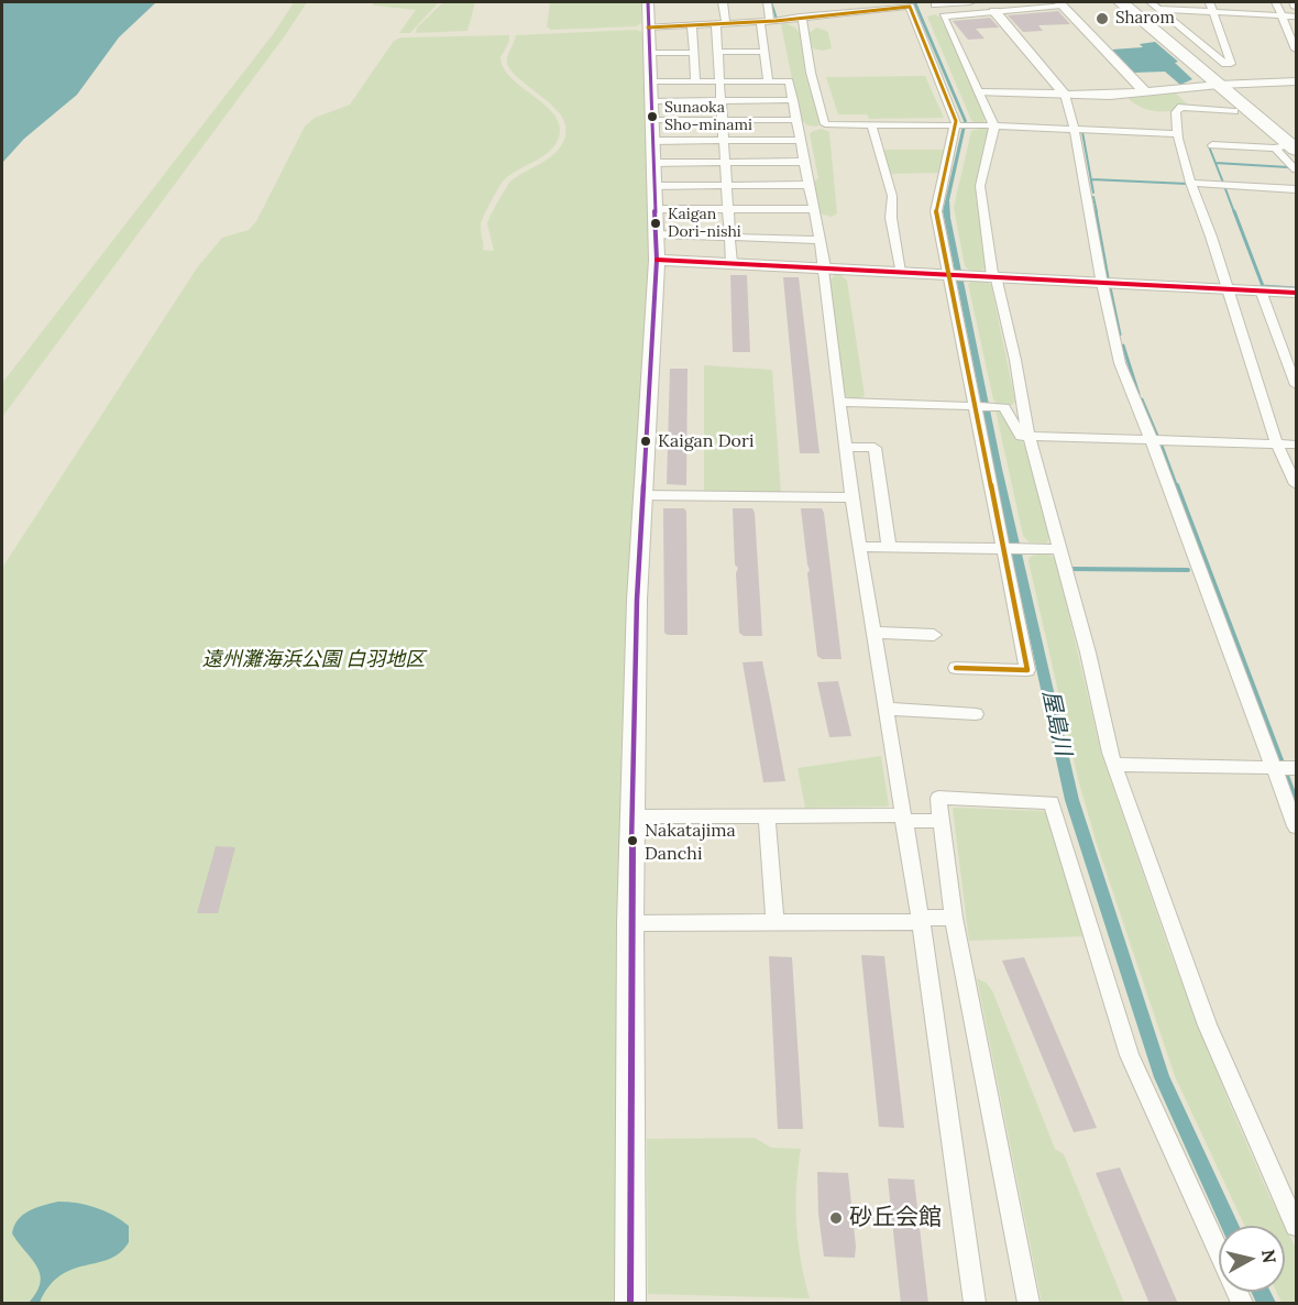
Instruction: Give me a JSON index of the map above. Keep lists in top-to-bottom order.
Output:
{
  "water": ["屋島川"],
  "parks": ["遠州灘海浜公園 白羽地区"],
  "places": [
    "Sharom",
    "Sunaoka Sho-minami",
    "Kaigan Dori-nishi",
    "Kaigan Dori",
    "Nakatajima Danchi",
    "砂丘会館"
  ],
  "north": "right"
}
